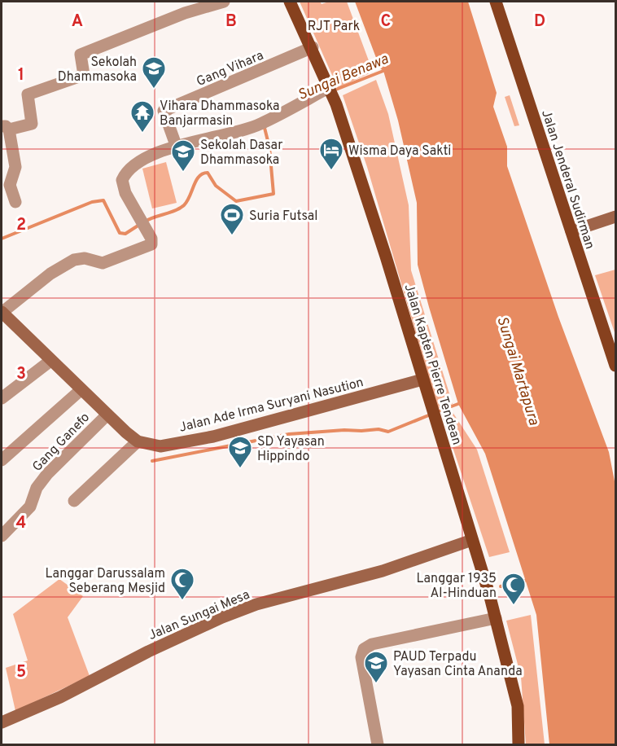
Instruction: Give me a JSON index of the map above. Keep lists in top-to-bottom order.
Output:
{
  "streets": {
    "main road": [
      "Jalan Jenderal Sudirman",
      "Jalan Kapten Pierre Tendean",
      "Jalan Ade Irma Suryani Nasution",
      "Jalan Sungai Mesa"
    ],
    "street": ["Gang Vihara", "Gang Ganefo"]
  },
  "crossings": [
    ["Gang Vihara", "Jalan Kapten Pierre Tendean"],
    ["Jalan Kapten Pierre Tendean", "Jalan Ade Irma Suryani Nasution"],
    ["Jalan Kapten Pierre Tendean", "Jalan Sungai Mesa"]
  ],
  "water": ["Sungai Benawa", "Sungai Martapura"],
  "parks": ["RJT Park"],
  "places": {
    "school or university": [
      "Sekolah Dhammasoka",
      "Sekolah Dasar Dhammasoka",
      "SD Yayasan Hippindo",
      "PAUD Terpadu Yayasan Cinta Ananda"
    ],
    "temple": ["Vihara Dhammasoka Banjarmasin"],
    "hotel": ["Wisma Daya Sakti"],
    "sports": ["Suria Futsal"],
    "mosque": ["Langgar Darussalam Seberang Mesjid", "Langgar 1935 Al-Hinduan"]
  },
  "grid": {
    "columns": [
      "A",
      "B",
      "C",
      "D"
    ],
    "rows": [
      "1",
      "2",
      "3",
      "4",
      "5"
    ]
  }
}
